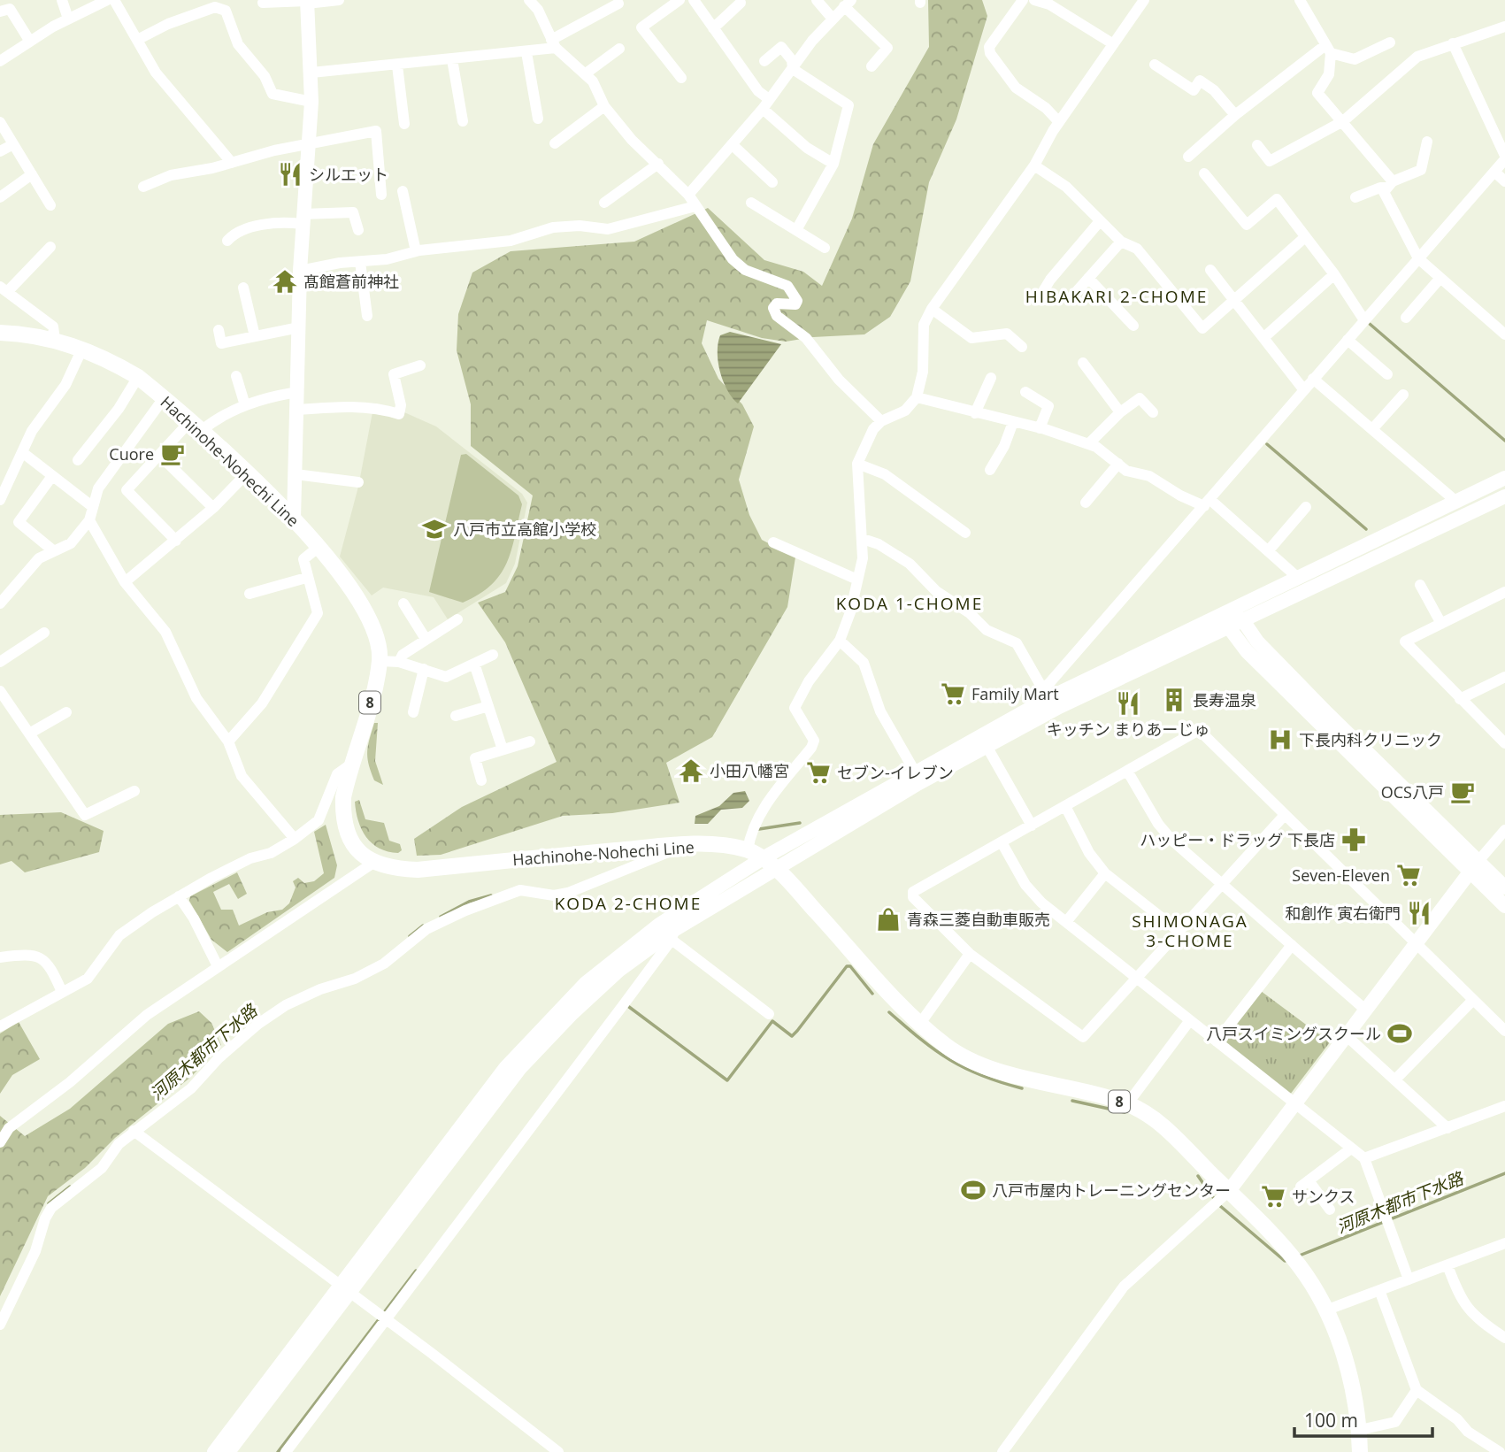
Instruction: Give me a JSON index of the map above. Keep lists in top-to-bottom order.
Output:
{
  "streets": {
    "main road": ["Hachinohe-Nohechi Line", "8"]
  },
  "districts": [
    "HIBAKARI 2-CHOME",
    "KODA 1-CHOME",
    "KODA 2-CHOME",
    "SHIMONAGA 3-CHOME"
  ],
  "water": ["河原木都市下水路"],
  "places": {
    "restaurant": ["シルエット", "キッチン まりあーじゅ", "和創作 寅右衛門"],
    "temple": ["髙館蒼前神社", "小田八幡宮"],
    "cafe": ["Cuore", "OCS八戸"],
    "school or university": ["八戸市立高館小学校"],
    "supermarket": [
      "Family Mart",
      "セブン-イレブン",
      "Seven-Eleven",
      "サンクス"
    ],
    "building": ["長寿温泉"],
    "hospital": ["下長内科クリニック"],
    "pharmacy": ["ハッピー・ドラッグ 下長店"],
    "shop": ["青森三菱自動車販売"],
    "sports": ["八戸スイミングスクール", "八戸市屋内トレーニングセンター"]
  },
  "scale_bar": "100 m"
}
